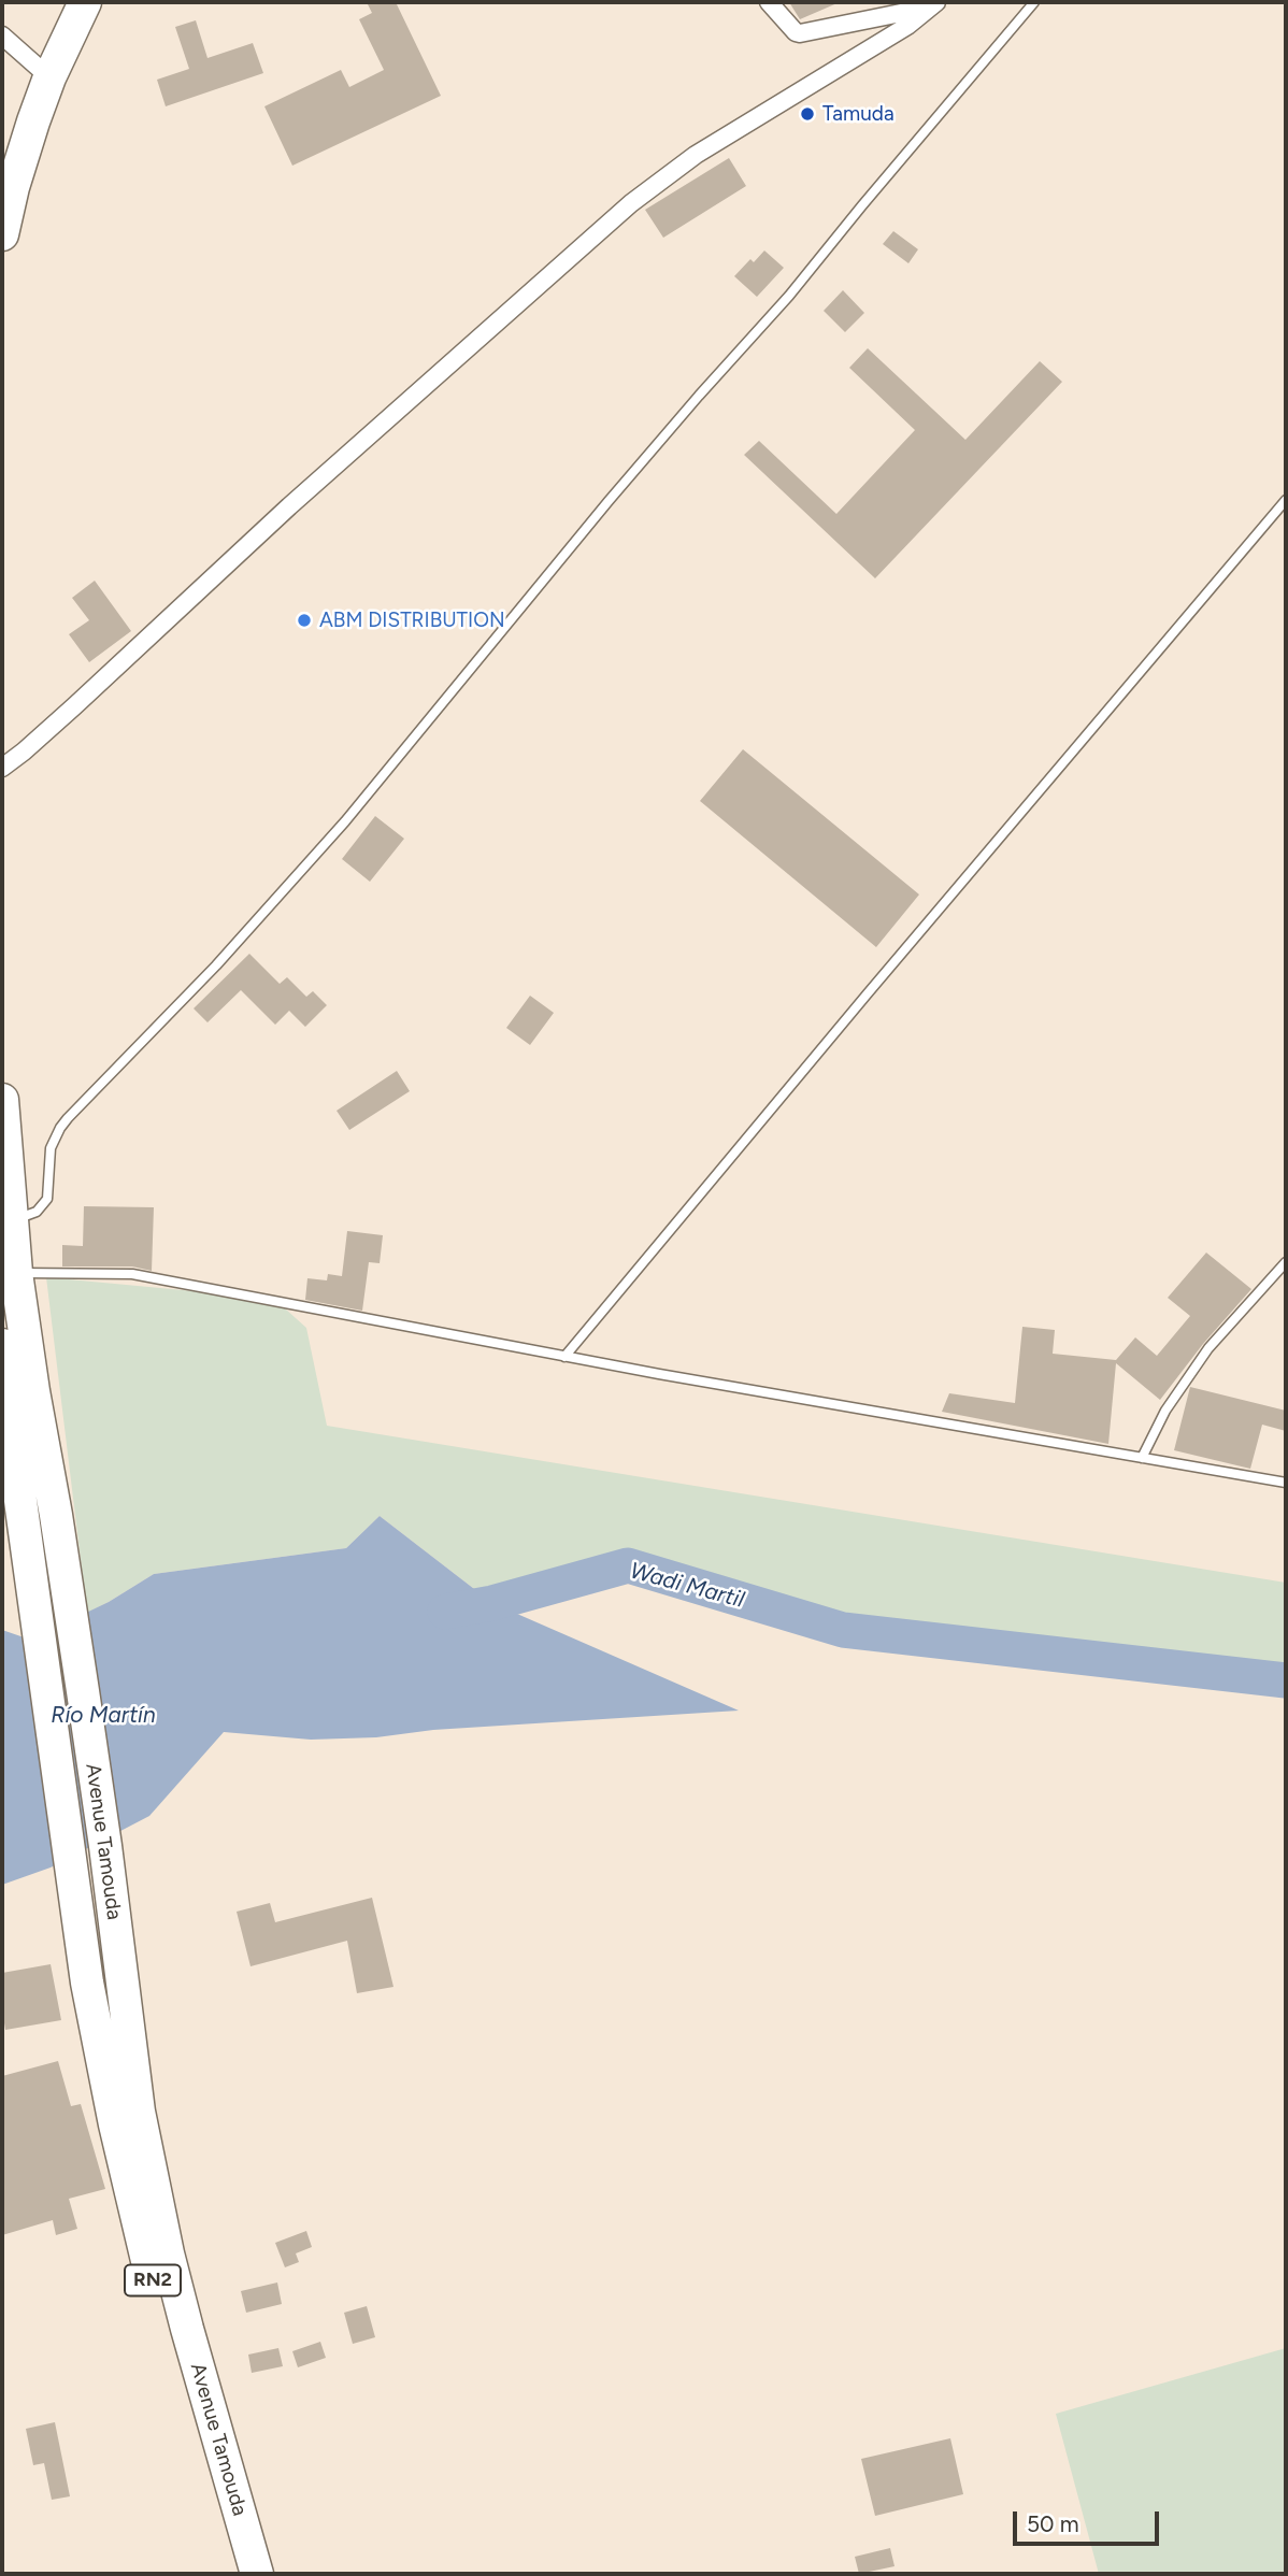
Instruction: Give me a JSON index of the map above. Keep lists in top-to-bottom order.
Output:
{
  "streets": {
    "highway": ["Avenue Tamouda", "RN2"]
  },
  "water": ["Wadi Martil", "Río Martín"],
  "places": ["Tamuda", "ABM DISTRIBUTION"],
  "scale_bar": "50 m"
}
